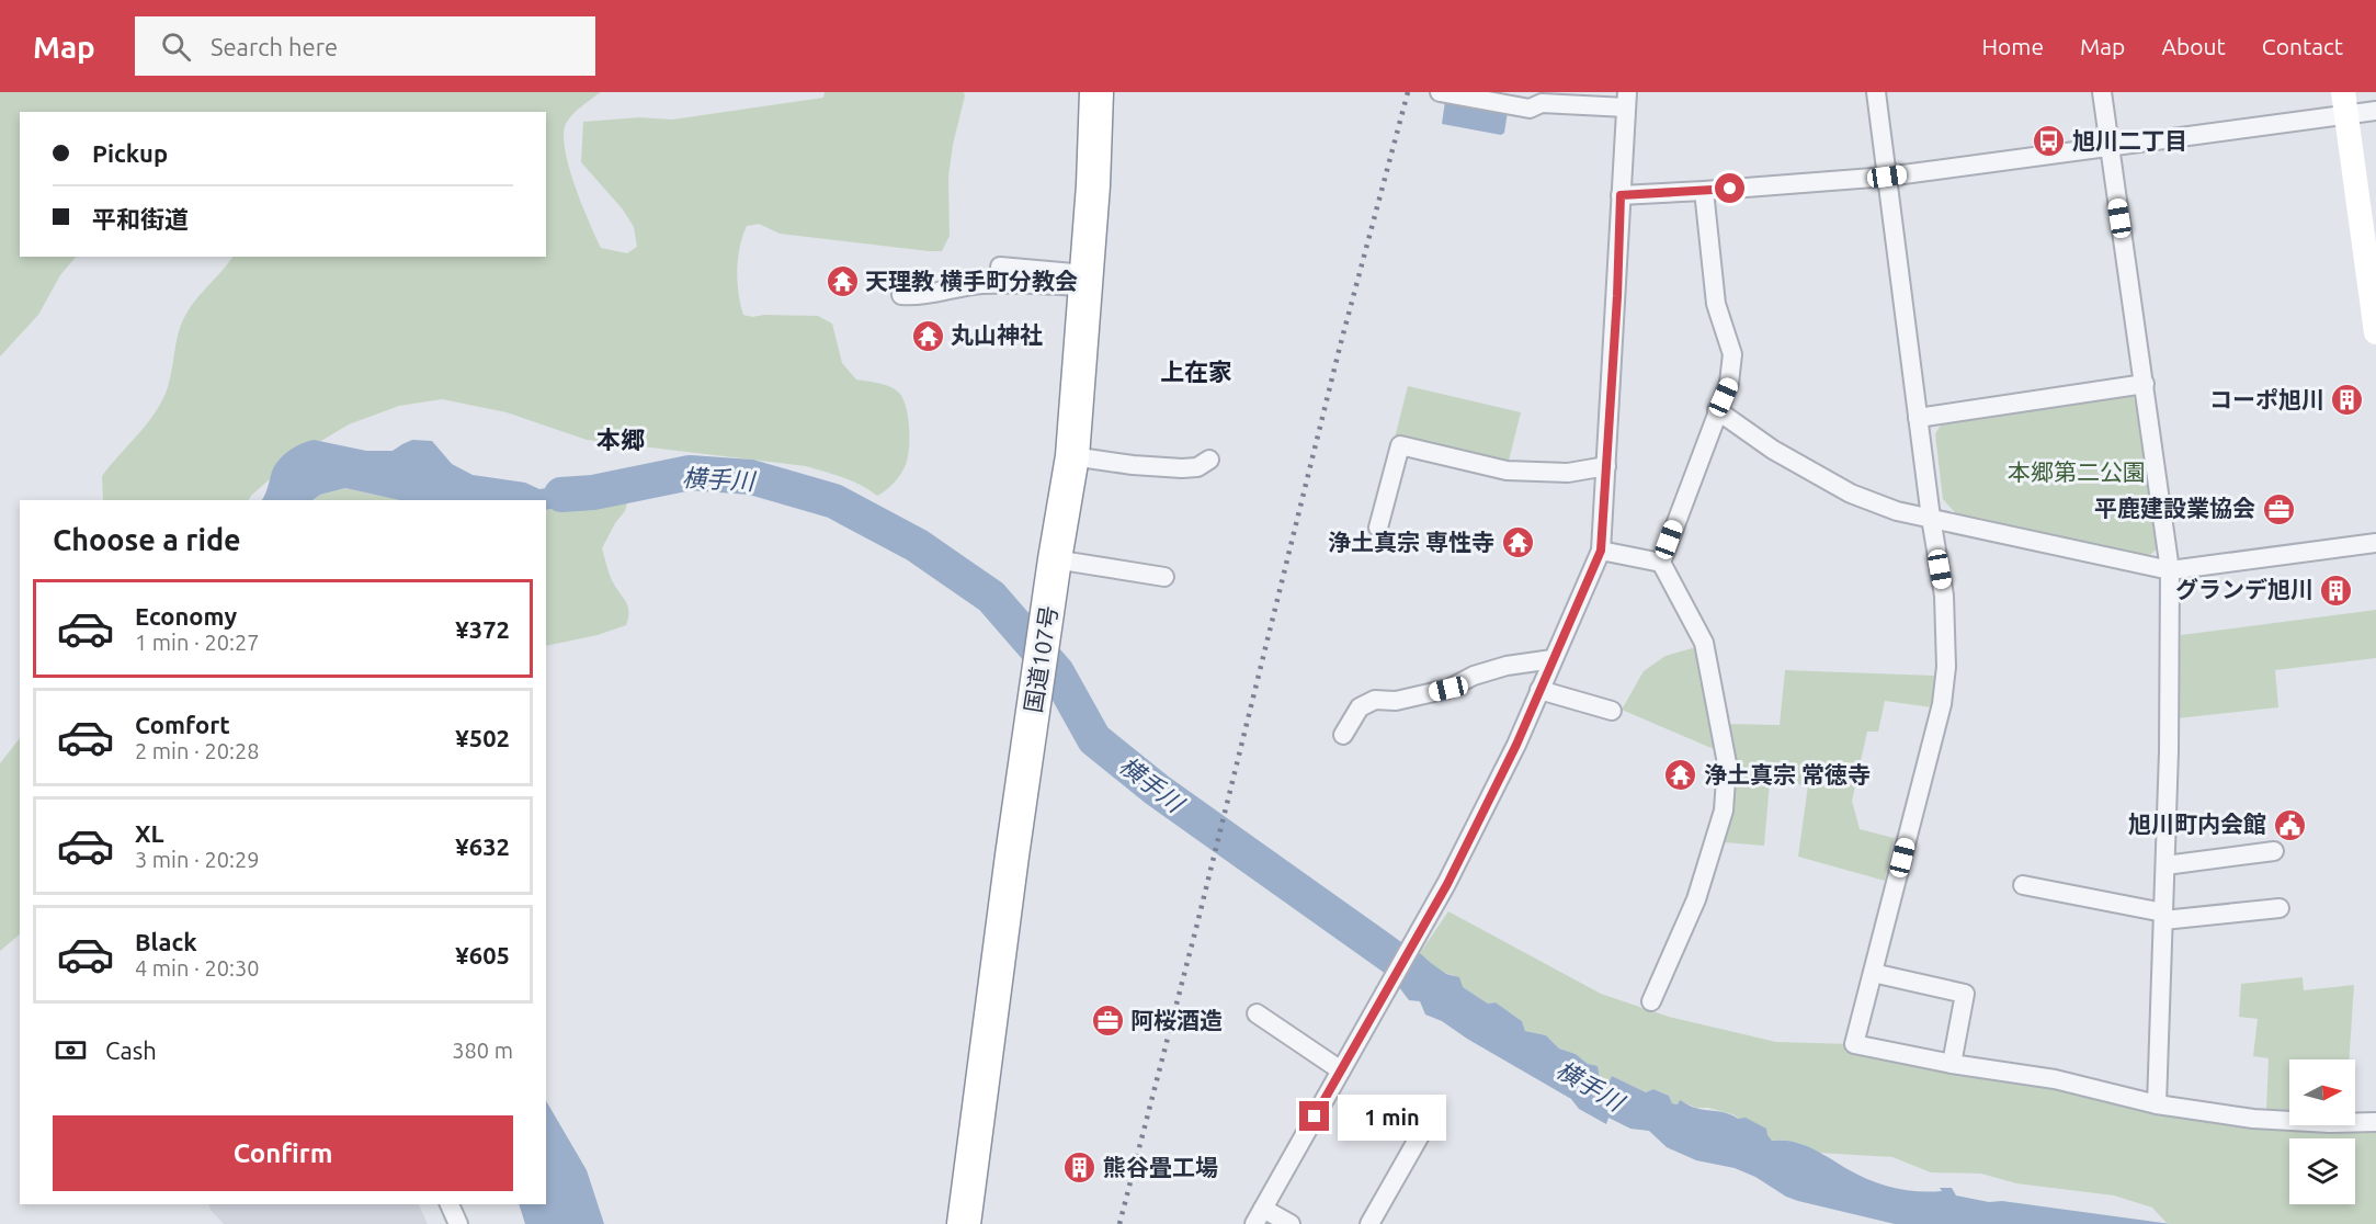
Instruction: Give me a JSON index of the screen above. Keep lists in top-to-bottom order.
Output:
{
  "streets": {
    "highway": ["国道107号"]
  },
  "districts": ["上在家", "本郷"],
  "water": ["横手川"],
  "parks": ["本郷第二公園"],
  "places": {
    "bus stop": ["旭川二丁目"],
    "temple": [
      "天理教 横手町分教会",
      "丸山神社",
      "浄土真宗 専性寺",
      "浄土真宗 常徳寺"
    ],
    "building": ["コーポ旭川", "グランデ旭川", "熊谷畳工場"],
    "office": ["平鹿建設業協会", "阿桜酒造"],
    "public building": ["旭川町内会館"]
  },
  "north": "right",
  "page": {
    "header": "Map",
    "search": "Search here",
    "nav": [
      "Home",
      "Map",
      "About",
      "Contact"
    ],
    "banner": ["Pickup", "平和街道"],
    "heading": "Choose a ride",
    "list": [
      {
        "name": "Economy",
        "note": "1 min · 20:27",
        "value": "¥372"
      },
      {
        "name": "Comfort",
        "note": "2 min · 20:28",
        "value": "¥502"
      },
      {
        "name": "XL",
        "note": "3 min · 20:29",
        "value": "¥632"
      },
      {
        "name": "Black",
        "note": "4 min · 20:30",
        "value": "¥605"
      }
    ],
    "pay": ["Cash", "380 m"],
    "bubble": "1 min",
    "buttons": "Confirm"
  }
}
